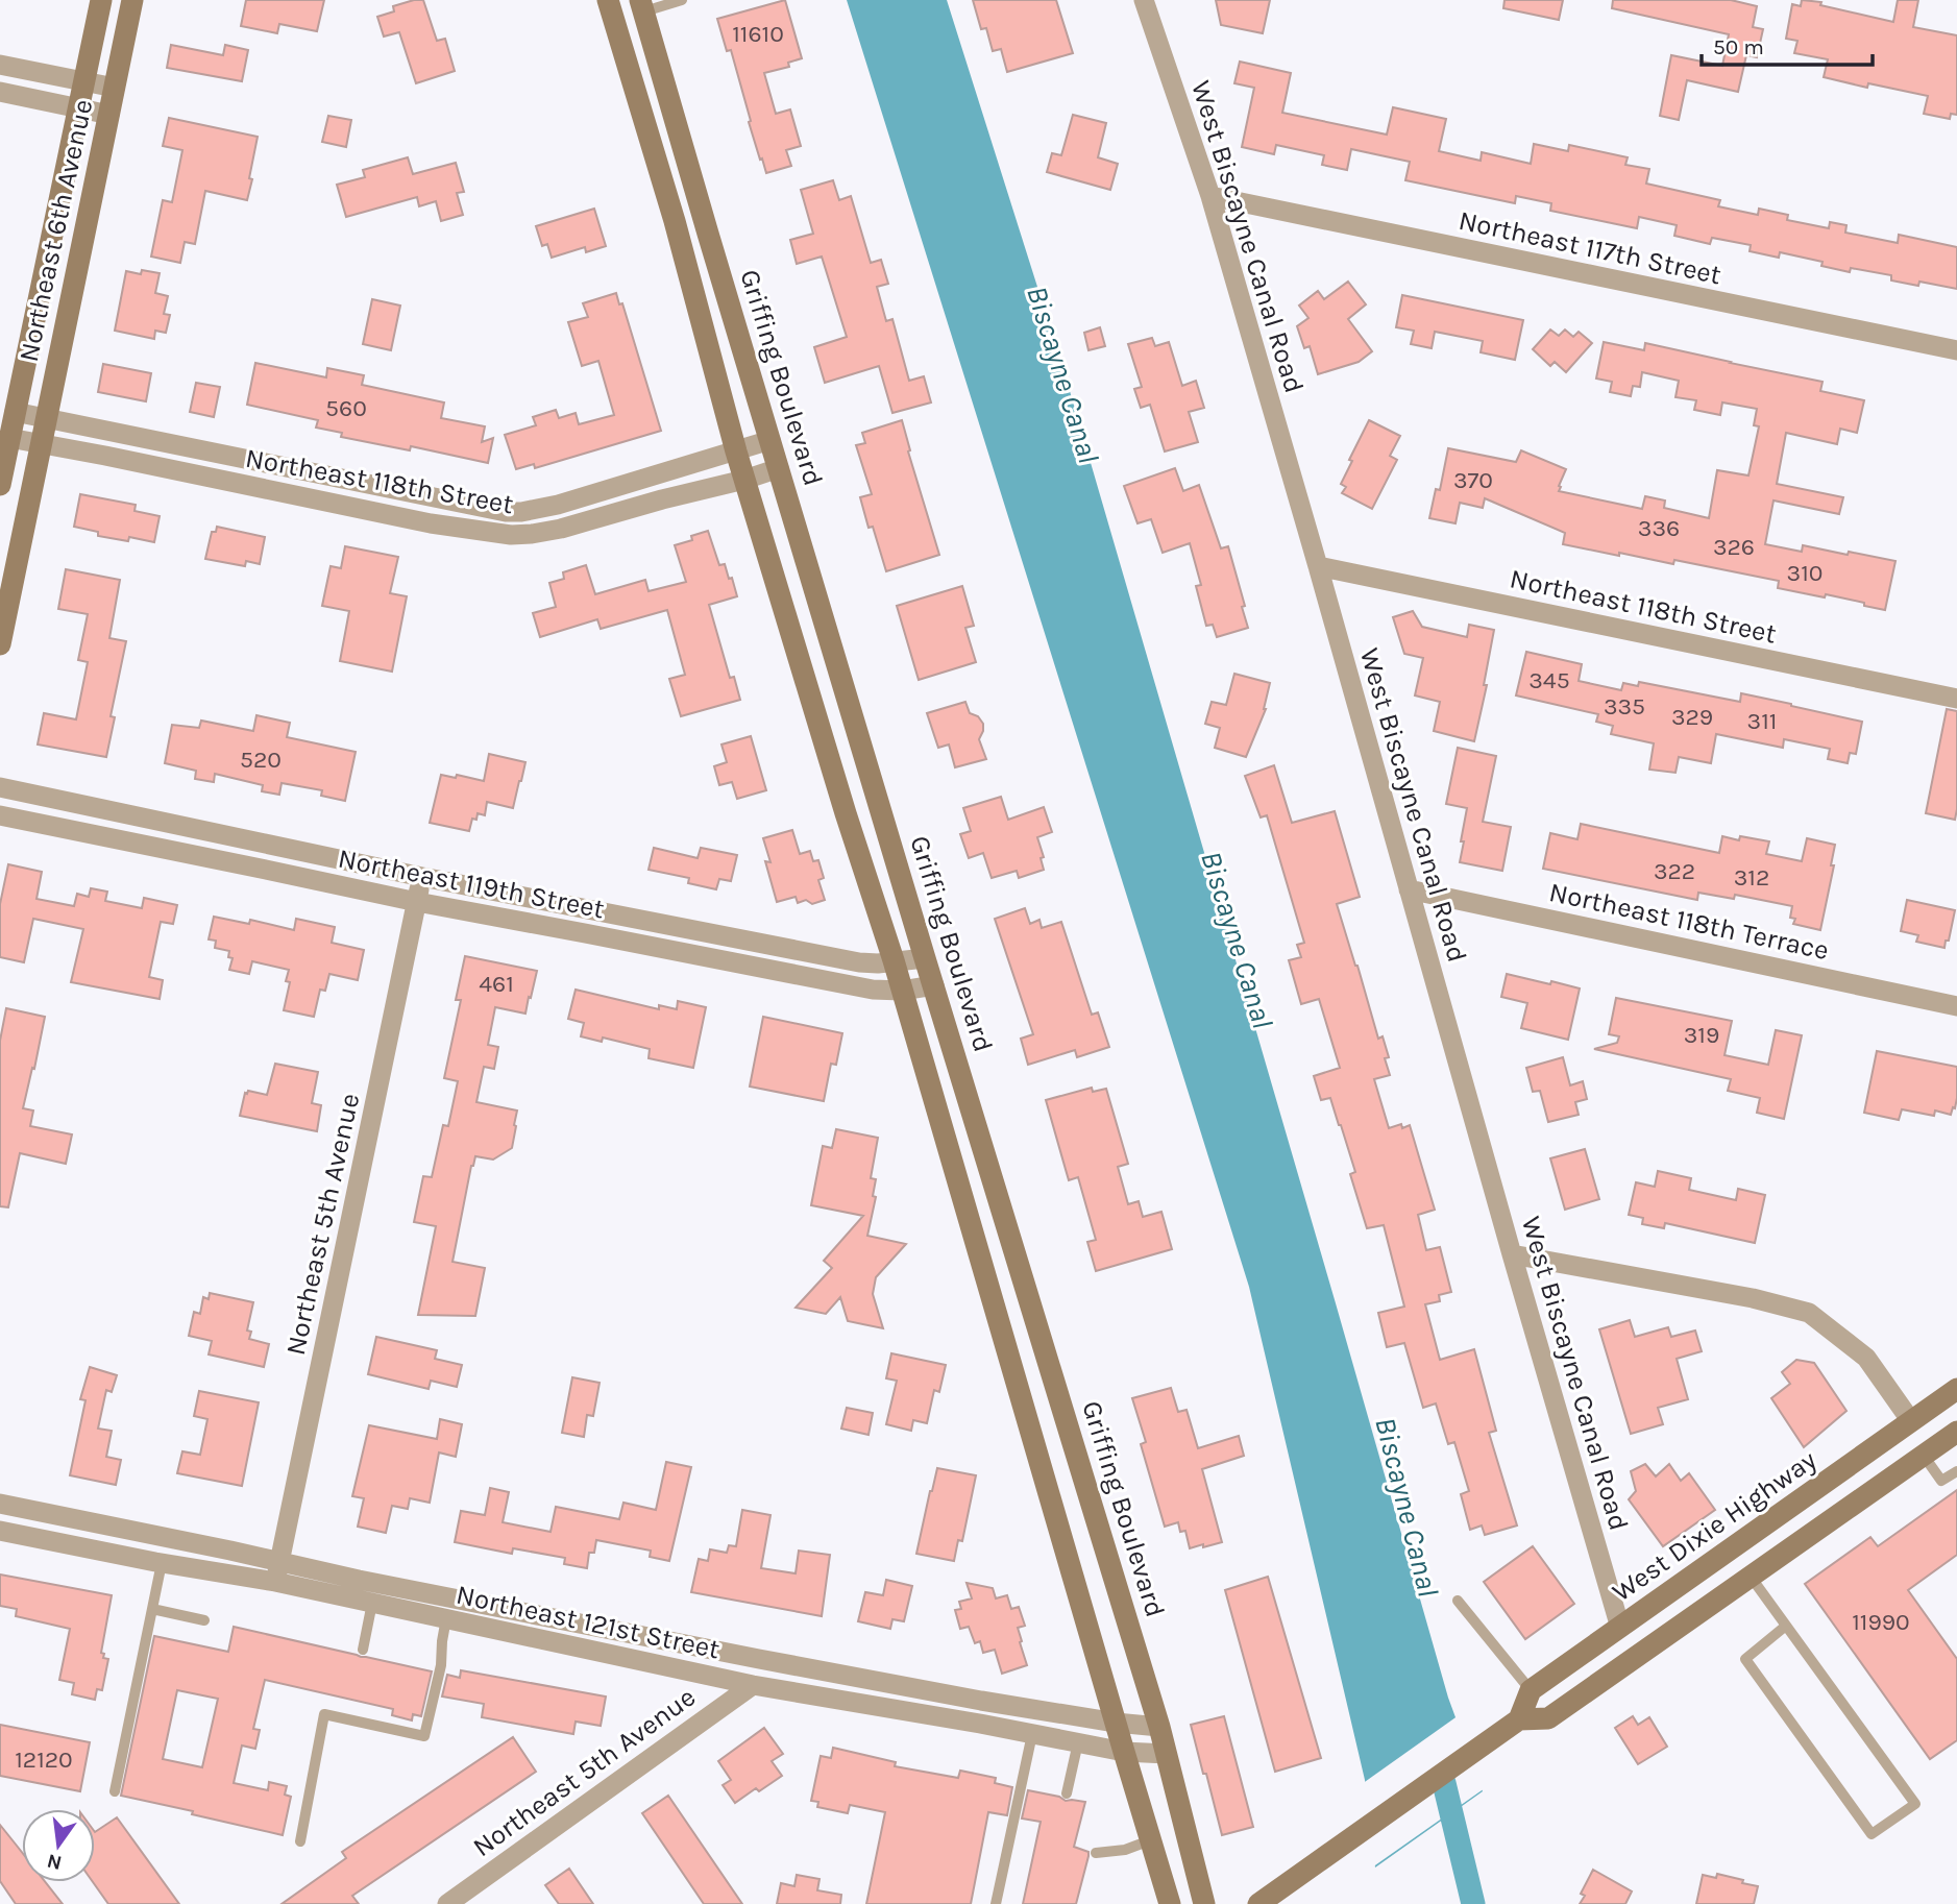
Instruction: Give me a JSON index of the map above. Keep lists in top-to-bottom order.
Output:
{
  "streets": {
    "street": [
      "Northeast 6th Avenue",
      "West Biscayne Canal Road",
      "Northeast 117th Street",
      "Griffing Boulevard",
      "Northeast 118th Street",
      "Northeast 119th Street",
      "Northeast 118th Terrace",
      "Northeast 5th Avenue",
      "West Dixie Highway",
      "Northeast 121st Street"
    ]
  },
  "crossings": [
    ["Northeast 6th Avenue", "Northeast 118th Street"],
    ["West Biscayne Canal Road", "Northeast 117th Street"],
    ["West Biscayne Canal Road", "Northeast 118th Street"],
    ["West Biscayne Canal Road", "Northeast 118th Terrace"],
    ["West Biscayne Canal Road", "West Dixie Highway"],
    ["Griffing Boulevard", "Northeast 118th Street"],
    ["Griffing Boulevard", "Northeast 119th Street"],
    ["Griffing Boulevard", "Northeast 121st Street"],
    ["Northeast 119th Street", "Northeast 5th Avenue"],
    ["Northeast 5th Avenue", "Northeast 121st Street"]
  ],
  "water": ["Biscayne Canal"],
  "house_numbers": [
    "11610",
    "560",
    "370",
    "336",
    "326",
    "310",
    "345",
    "335",
    "329",
    "311",
    "520",
    "322",
    "312",
    "461",
    "319",
    "11990",
    "12120"
  ],
  "scale_bar": "50 m",
  "north": "bottom"
}
